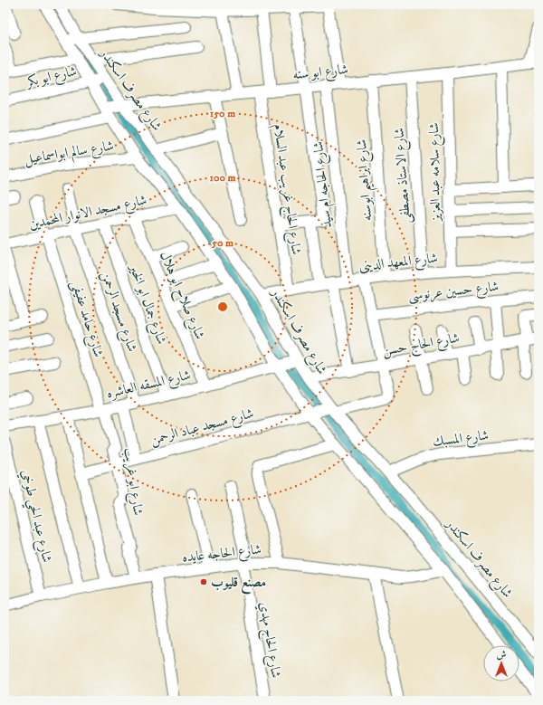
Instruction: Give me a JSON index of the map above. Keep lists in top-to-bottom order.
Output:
{
  "streets": {
    "street": [
      "شارع ابو سنه",
      "شارع ابو بكر",
      "شارع مصرف اسكندر",
      "شارع سالم ابواسماعيل",
      "شارع سلامه عبد العزيز",
      "شارع الاستاذ مصطفى",
      "شارع ابراهيم ابوسنه",
      "شارع الحاجه ام سيد",
      "شارع الحاج غريب عبد السلام",
      "شارع مسجد الانوار المحمدين",
      "شارع المعهد الدينى",
      "شارع حسين عرنوسى",
      "شارع صلاح ابو هلال",
      "شارع جمال ابو الخير",
      "شارع مسجد الرحمن",
      "شارع حامد عفيفى",
      "شارع الحاج حسن",
      "شارع المسقه العاشره",
      "شارع مسجد عباد الرحمن",
      "شارع المسبك",
      "شارع ابو غريب",
      "شارع عبد الحي طوخي",
      "شارع الحاجه عايده",
      "شارع الحاج مهدي"
    ]
  },
  "crossings": [
    ["شارع ابو سنه", "شارع مصرف اسكندر"],
    ["شارع ابو سنه", "شارع سلامه عبد العزيز"],
    ["شارع ابو سنه", "شارع الاستاذ مصطفى"],
    ["شارع ابو سنه", "شارع ابراهيم ابوسنه"],
    ["شارع ابو سنه", "شارع الحاجه ام سيد"],
    ["شارع ابو سنه", "شارع الحاج غريب عبد السلام"],
    ["شارع ابو بكر", "شارع مصرف اسكندر"],
    ["شارع مصرف اسكندر", "شارع سالم ابواسماعيل"],
    ["شارع مصرف اسكندر", "شارع مسجد الانوار المحمدين"],
    ["شارع مصرف اسكندر", "شارع المعهد الدينى"],
    ["شارع مصرف اسكندر", "شارع الحاج حسن"],
    ["شارع مصرف اسكندر", "شارع المسقه العاشره"],
    ["شارع مصرف اسكندر", "شارع مسجد عباد الرحمن"],
    ["شارع مصرف اسكندر", "شارع المسبك"],
    ["شارع مصرف اسكندر", "شارع الحاجه عايده"],
    ["شارع سلامه عبد العزيز", "شارع المعهد الدينى"],
    ["شارع الاستاذ مصطفى", "شارع المعهد الدينى"],
    ["شارع ابراهيم ابوسنه", "شارع المعهد الدينى"],
    ["شارع الحاجه ام سيد", "شارع المعهد الدينى"],
    ["شارع الحاج غريب عبد السلام", "شارع المعهد الدينى"],
    ["شارع مسجد الانوار المحمدين", "شارع صلاح ابو هلال"],
    ["شارع مسجد الانوار المحمدين", "شارع جمال ابو الخير"],
    ["شارع مسجد الانوار المحمدين", "شارع مسجد الرحمن"],
    ["شارع مسجد الانوار المحمدين", "شارع حامد عفيفى"],
    ["شارع صلاح ابو هلال", "شارع المسقه العاشره"],
    ["شارع جمال ابو الخير", "شارع المسقه العاشره"],
    ["شارع مسجد الرحمن", "شارع المسقه العاشره"],
    ["شارع حامد عفيفى", "شارع المسقه العاشره"],
    ["شارع حامد عفيفى", "شارع ابو غريب"],
    ["شارع الحاج حسن", "شارع مسجد عباد الرحمن"],
    ["شارع المسقه العاشره", "شارع ابو غريب"],
    ["شارع مسجد عباد الرحمن", "شارع ابو غريب"],
    ["شارع ابو غريب", "شارع الحاجه عايده"],
    ["شارع عبد الحي طوخي", "شارع الحاجه عايده"],
    ["شارع الحاجه عايده", "شارع الحاج مهدي"]
  ],
  "places": ["مصنع قليوب"],
  "north": "top",
  "rings": ["150 m", "100 m", "50 m"]
}
